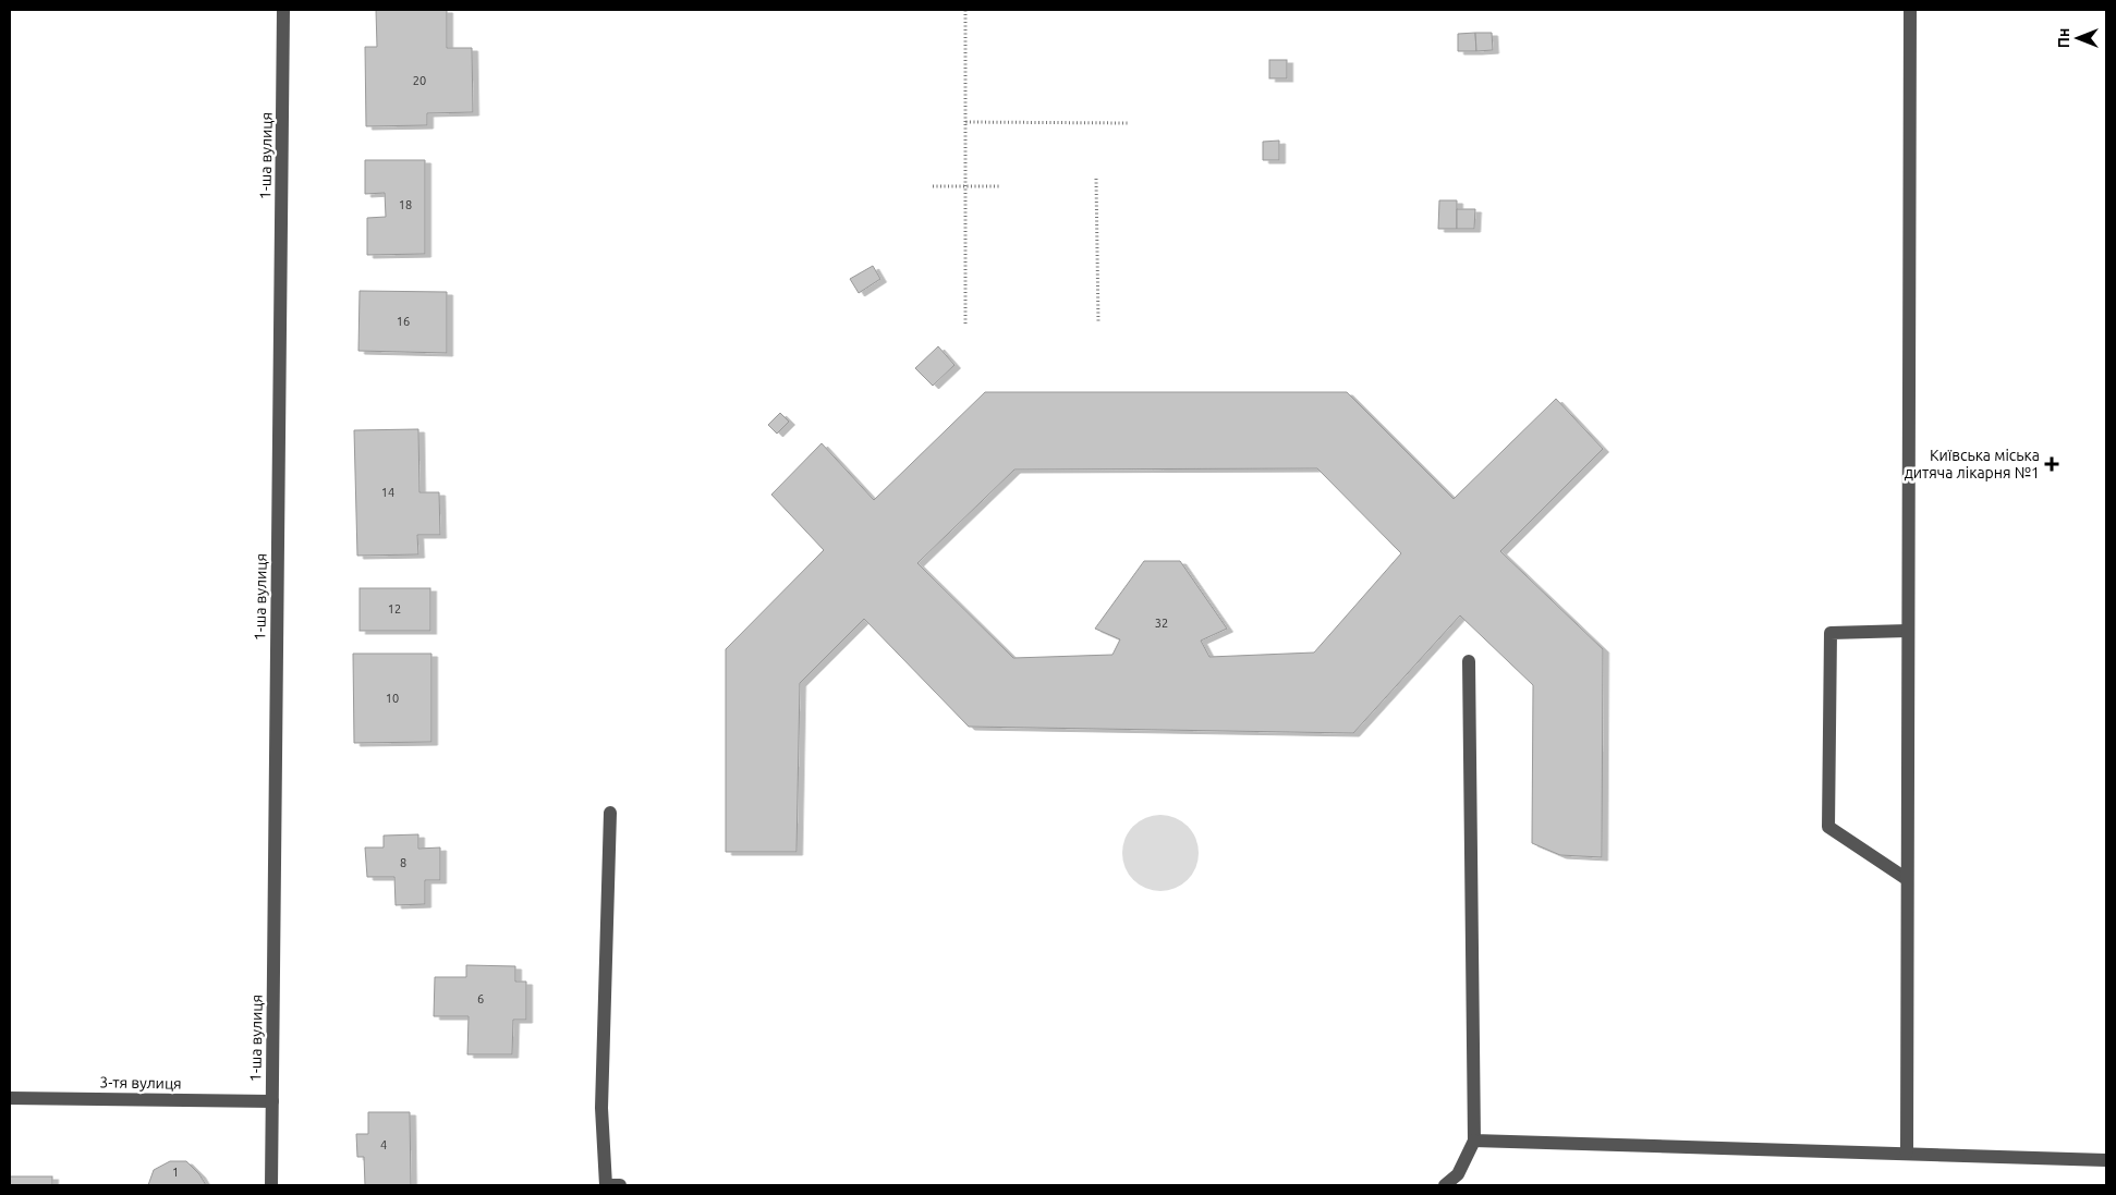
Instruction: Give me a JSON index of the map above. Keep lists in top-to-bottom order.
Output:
{
  "streets": {
    "street": ["1-ша вулиця", "3-тя вулиця"]
  },
  "crossings": [
    ["1-ша вулиця", "3-тя вулиця"]
  ],
  "places": {
    "health": ["Київська міська дитяча лікарня №1"]
  },
  "house_numbers": [
    "20",
    "18",
    "16",
    "14",
    "12",
    "32",
    "10",
    "8",
    "6",
    "4",
    "1"
  ],
  "north": "left"
}
